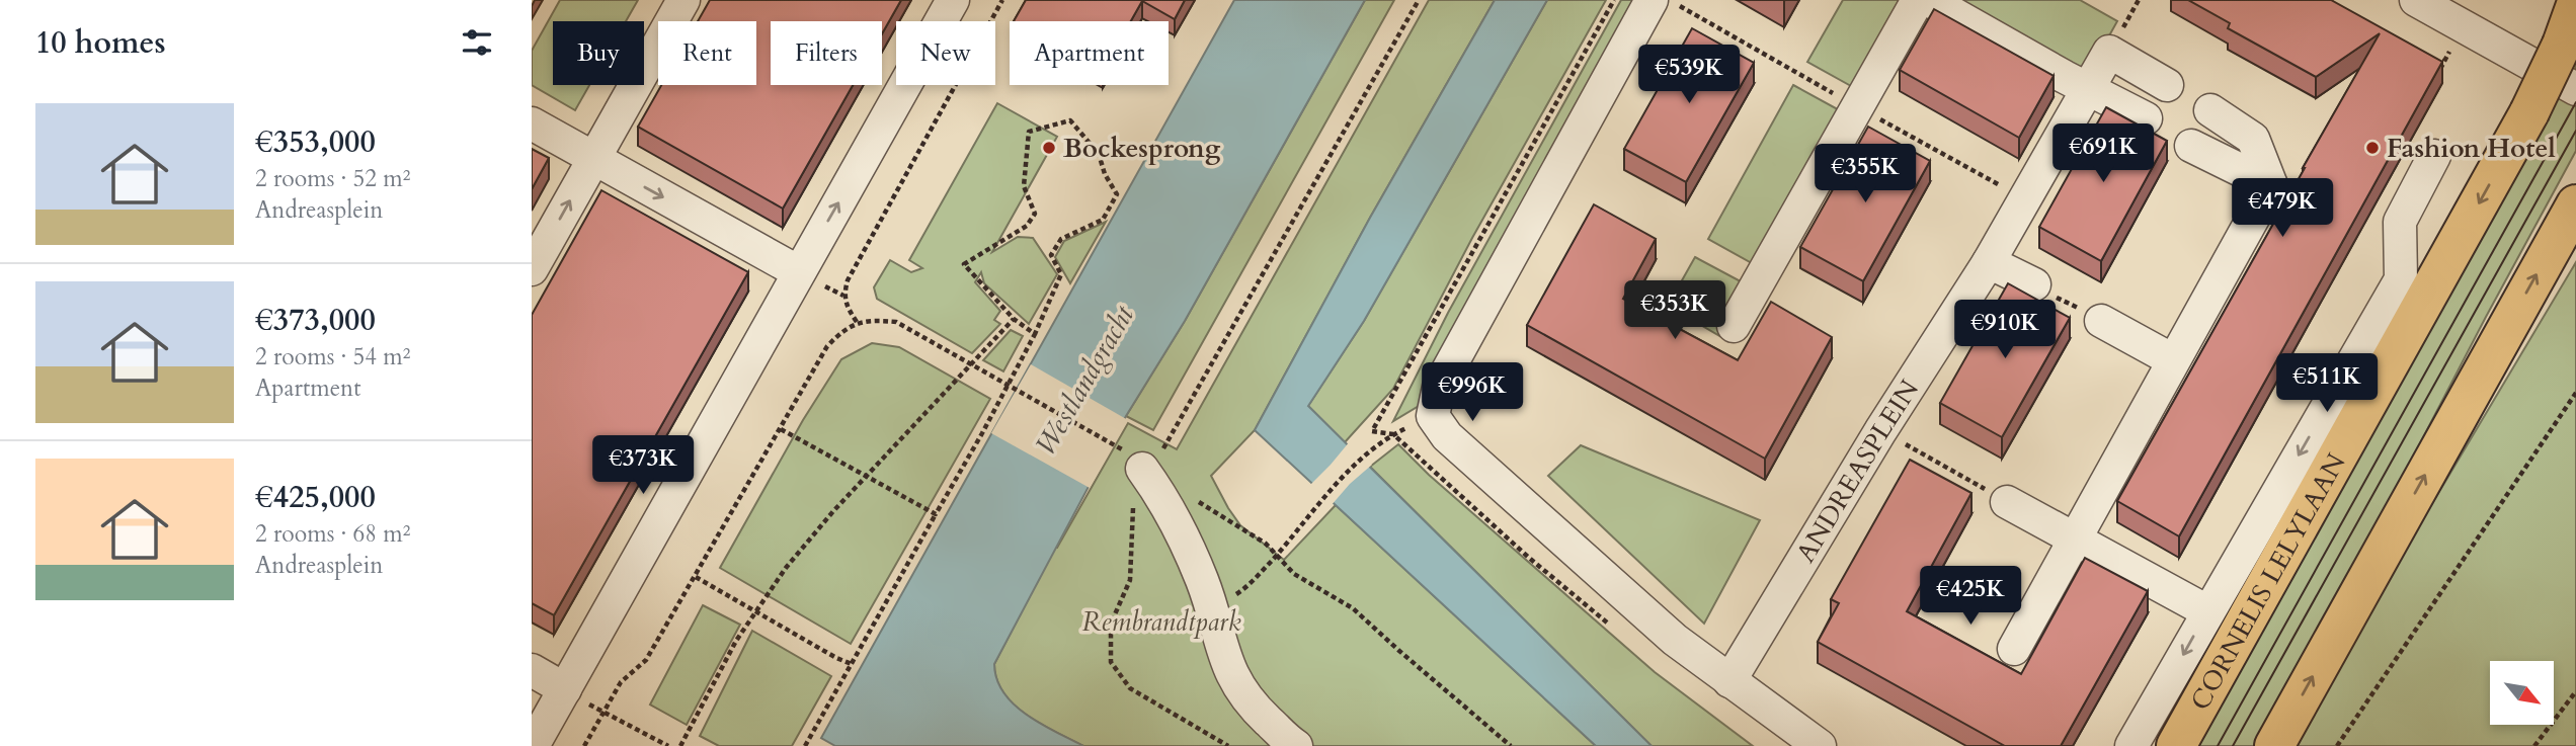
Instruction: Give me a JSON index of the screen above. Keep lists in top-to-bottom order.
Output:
{
  "streets": {
    "main road": ["CORNELIS LELYLAAN"],
    "street": ["ANDREASPLEIN"]
  },
  "water": ["Westlandgracht"],
  "parks": ["Rembrandtpark"],
  "places": ["Bockesprong", "Fashion Hotel"],
  "north": "bottom right",
  "page": {
    "heading": "10 homes",
    "chip": [
      "Buy",
      "Rent",
      "Filters",
      "New",
      "Apartment"
    ],
    "price": [
      "€539K",
      "€691K",
      "€355K",
      "€479K",
      "€353K",
      "€910K",
      "€511K",
      "€996K",
      "€373K",
      "€425K"
    ],
    "list": [
      {
        "name": "€353,000",
        "note": "2 rooms · 52 m² · Andreasplein"
      },
      {
        "name": "€373,000",
        "note": "2 rooms · 54 m² · Apartment"
      },
      {
        "name": "€425,000",
        "note": "2 rooms · 68 m² · Andreasplein"
      }
    ]
  }
}
